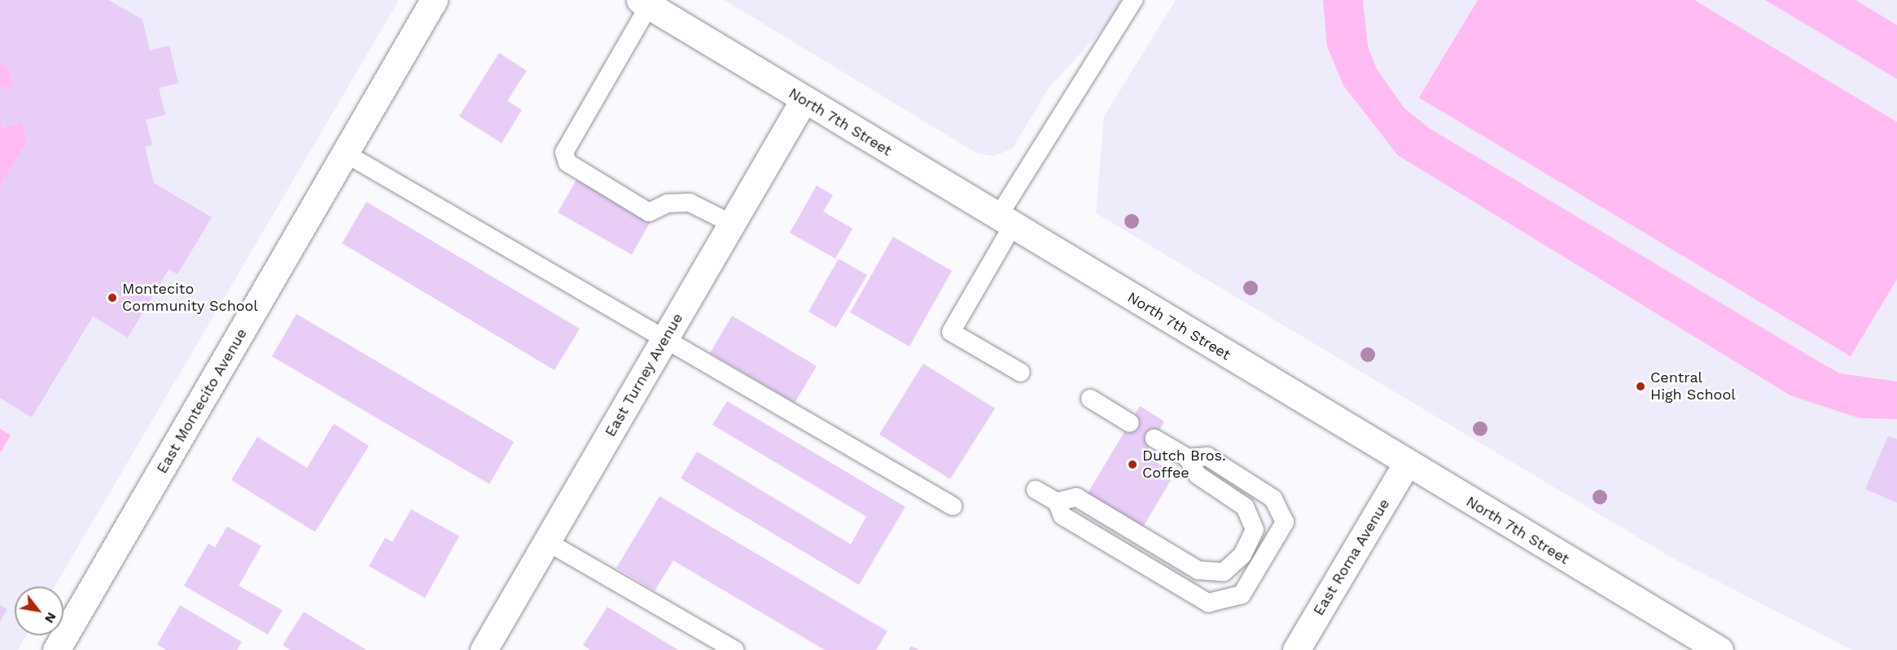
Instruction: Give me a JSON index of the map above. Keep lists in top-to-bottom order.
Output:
{
  "streets": {
    "street": [
      "North 7th Street",
      "East Turney Avenue",
      "East Montecito Avenue",
      "East Roma Avenue"
    ]
  },
  "crossings": [
    ["North 7th Street", "East Turney Avenue"],
    ["North 7th Street", "East Roma Avenue"]
  ],
  "places": ["Montecito Community School", "Central High School", "Dutch Bros. Coffee"],
  "north": "bottom right"
}
